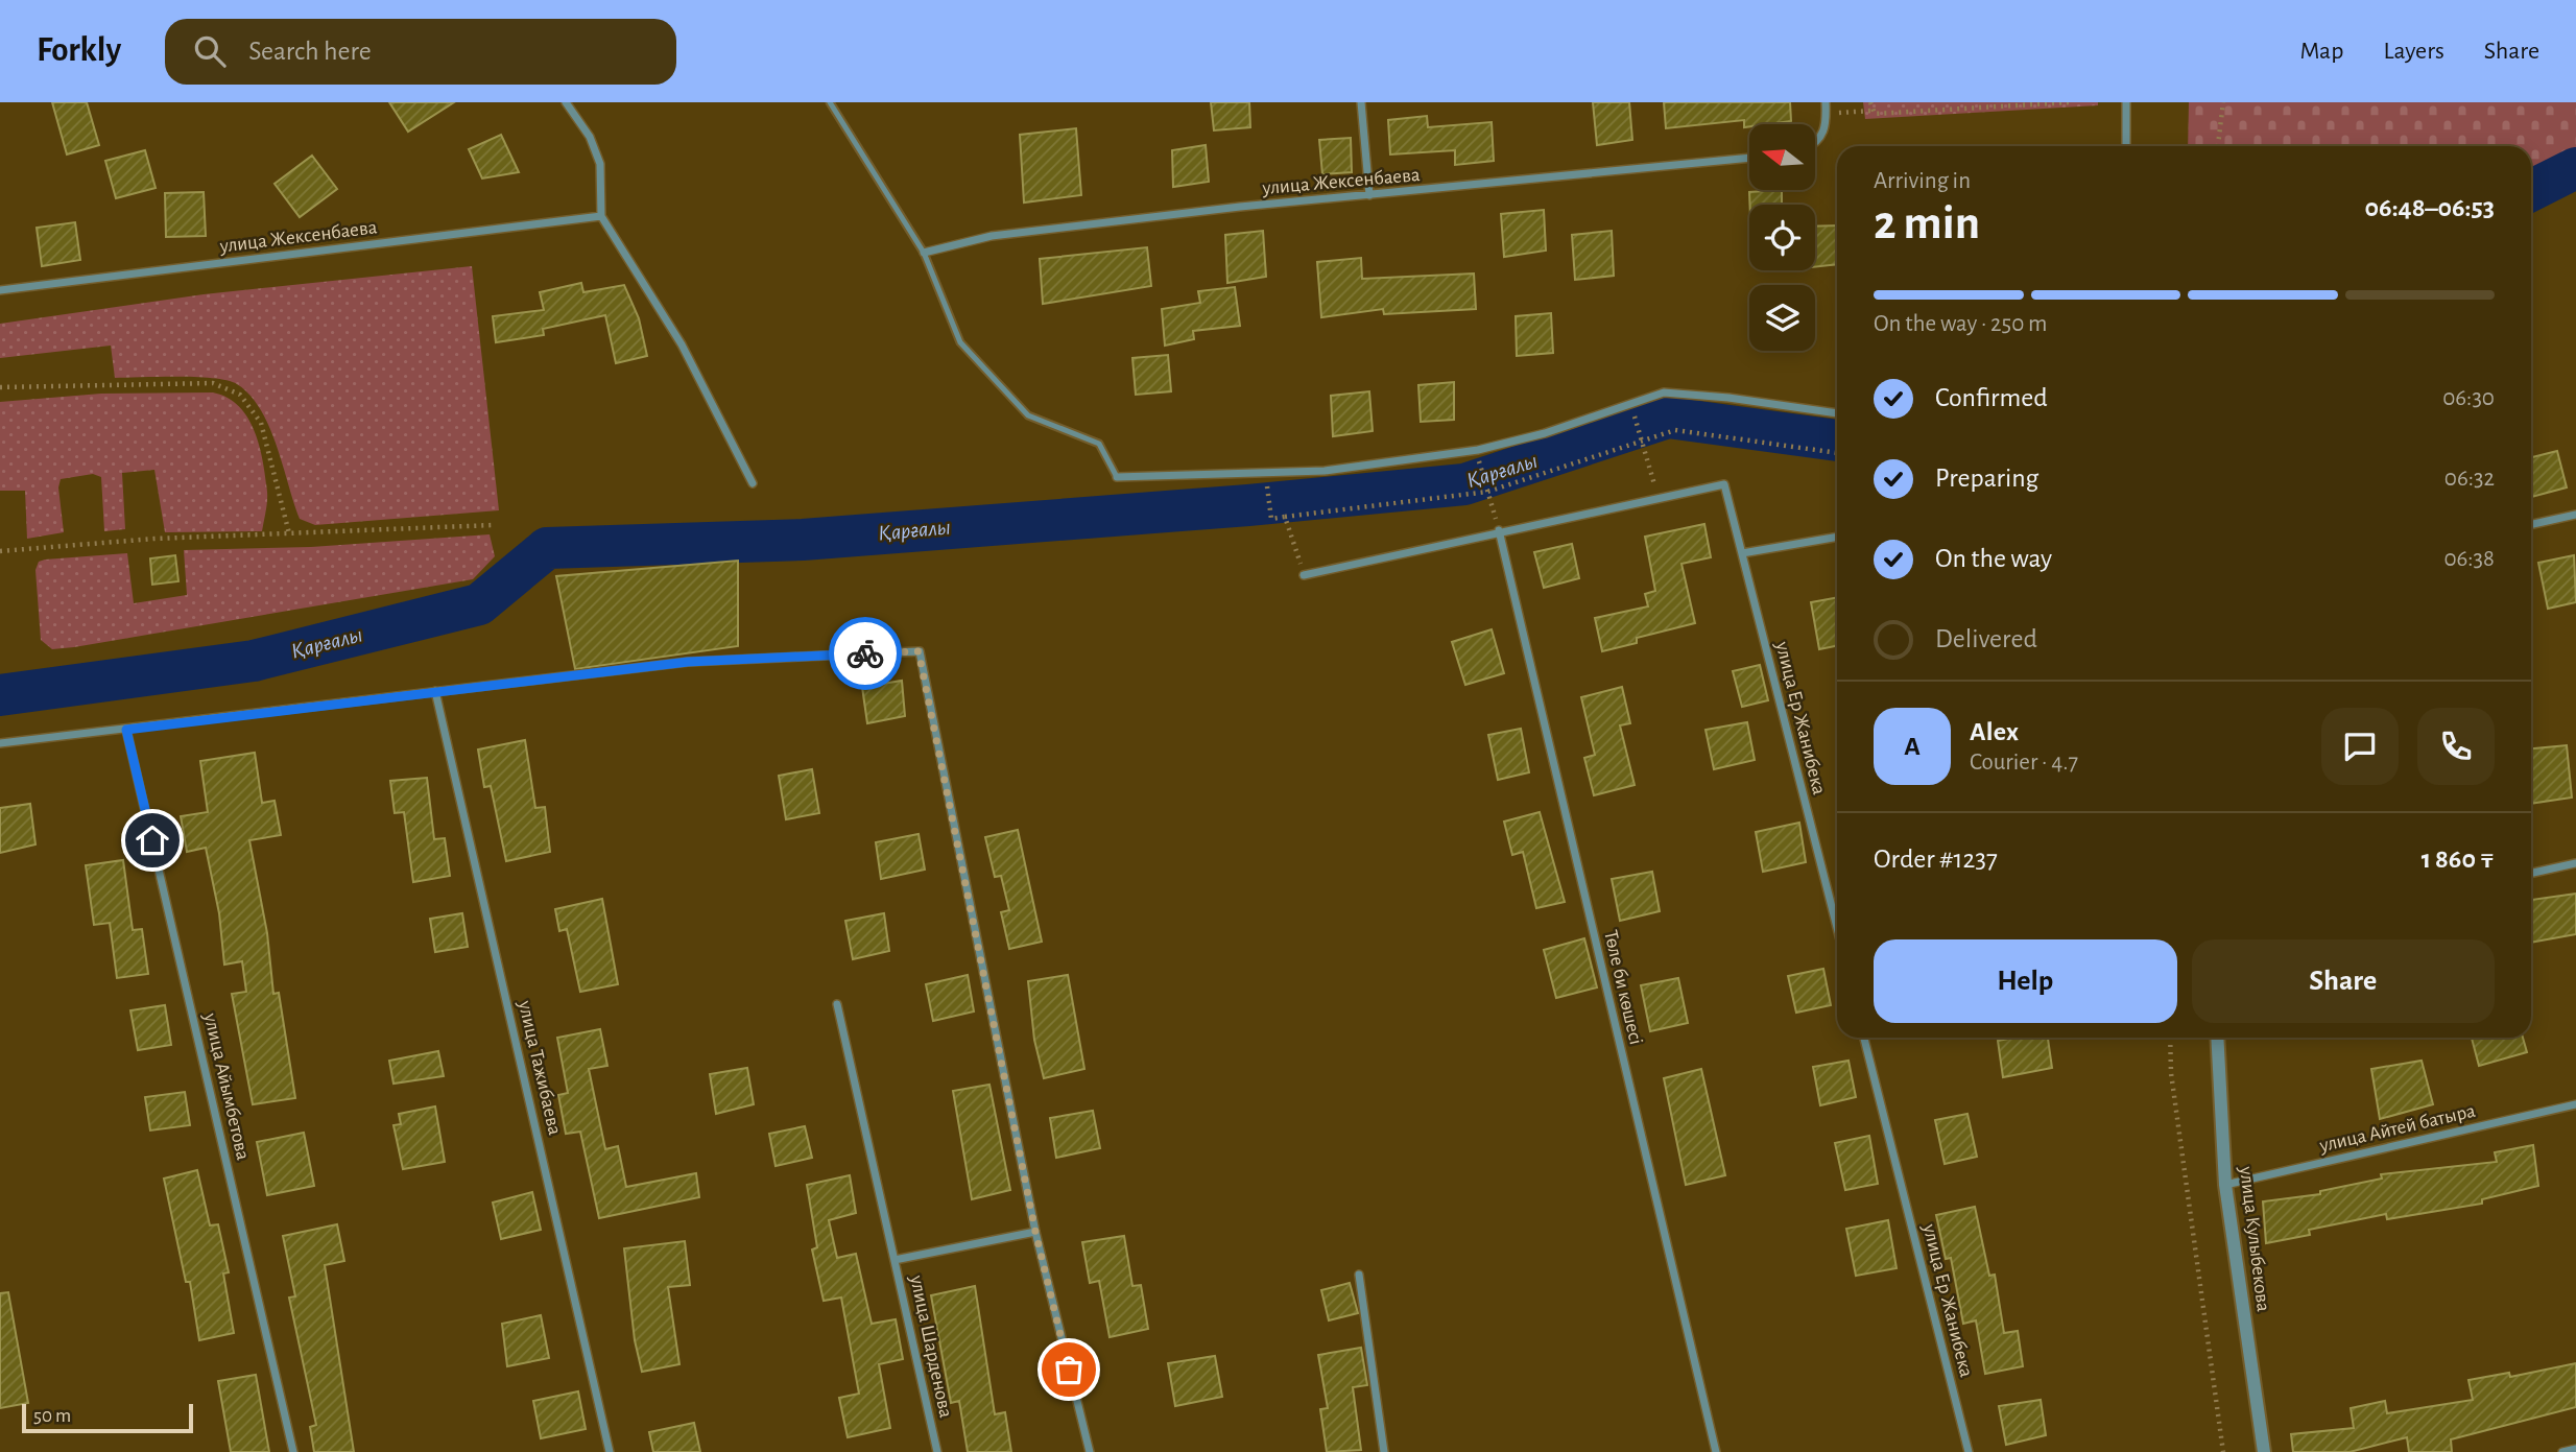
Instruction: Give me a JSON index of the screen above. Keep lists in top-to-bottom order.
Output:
{
  "streets": {
    "street": [
      "улица Жексенбаева",
      "улица Ер Жанибека",
      "Төле би көшесі",
      "улица Тажибаева",
      "улица Айымбетова",
      "улица Айтей батыра",
      "улица Кулыбекова",
      "улица Шарденова"
    ]
  },
  "crossings": [
    ["улица Айтей батыра", "улица Кулыбекова"]
  ],
  "water": ["Қарғалы"],
  "scale_bar": "50 m",
  "north": "left",
  "page": {
    "header": "Forkly",
    "search": "Search here",
    "nav": ["Map", "Layers", "Share"],
    "heading": ["2 min", "Arriving in", "06:48–06:53"],
    "panel": [
      "Alex",
      "Courier · 4.7",
      "Order #1237",
      "1 860 ₸"
    ],
    "bar": "On the way · 250 m",
    "list": [
      ["Confirmed", "06:30"],
      ["Preparing", "06:32"],
      ["On the way", "06:38"],
      "Delivered"
    ],
    "round": "A",
    "buttons": ["Help", "Share"],
    "scale": "50 m"
  }
}
